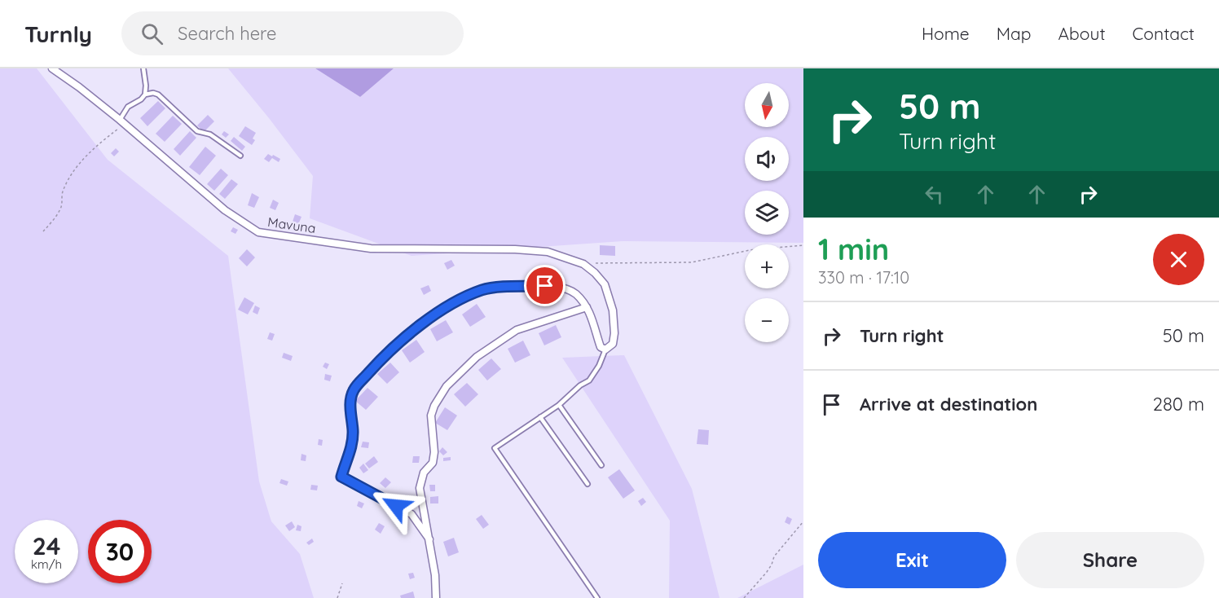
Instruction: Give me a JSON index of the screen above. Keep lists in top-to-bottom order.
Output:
{
  "streets": {
    "street": ["Mavuna"]
  },
  "north": "bottom",
  "page": {
    "header": "Turnly",
    "search": "Search here",
    "nav": [
      "Home",
      "Map",
      "About",
      "Contact"
    ],
    "turn": ["50 m", "Turn right"],
    "map_buttons": ["+", "−"],
    "heading": ["1 min", "330 m · 17:10"],
    "list": [
      {
        "name": "Turn right",
        "value": "50 m"
      },
      {
        "name": "Arrive at destination",
        "value": "280 m"
      }
    ],
    "speed": "24 km/h",
    "limit": "30",
    "buttons": ["Exit", "Share"]
  }
}
